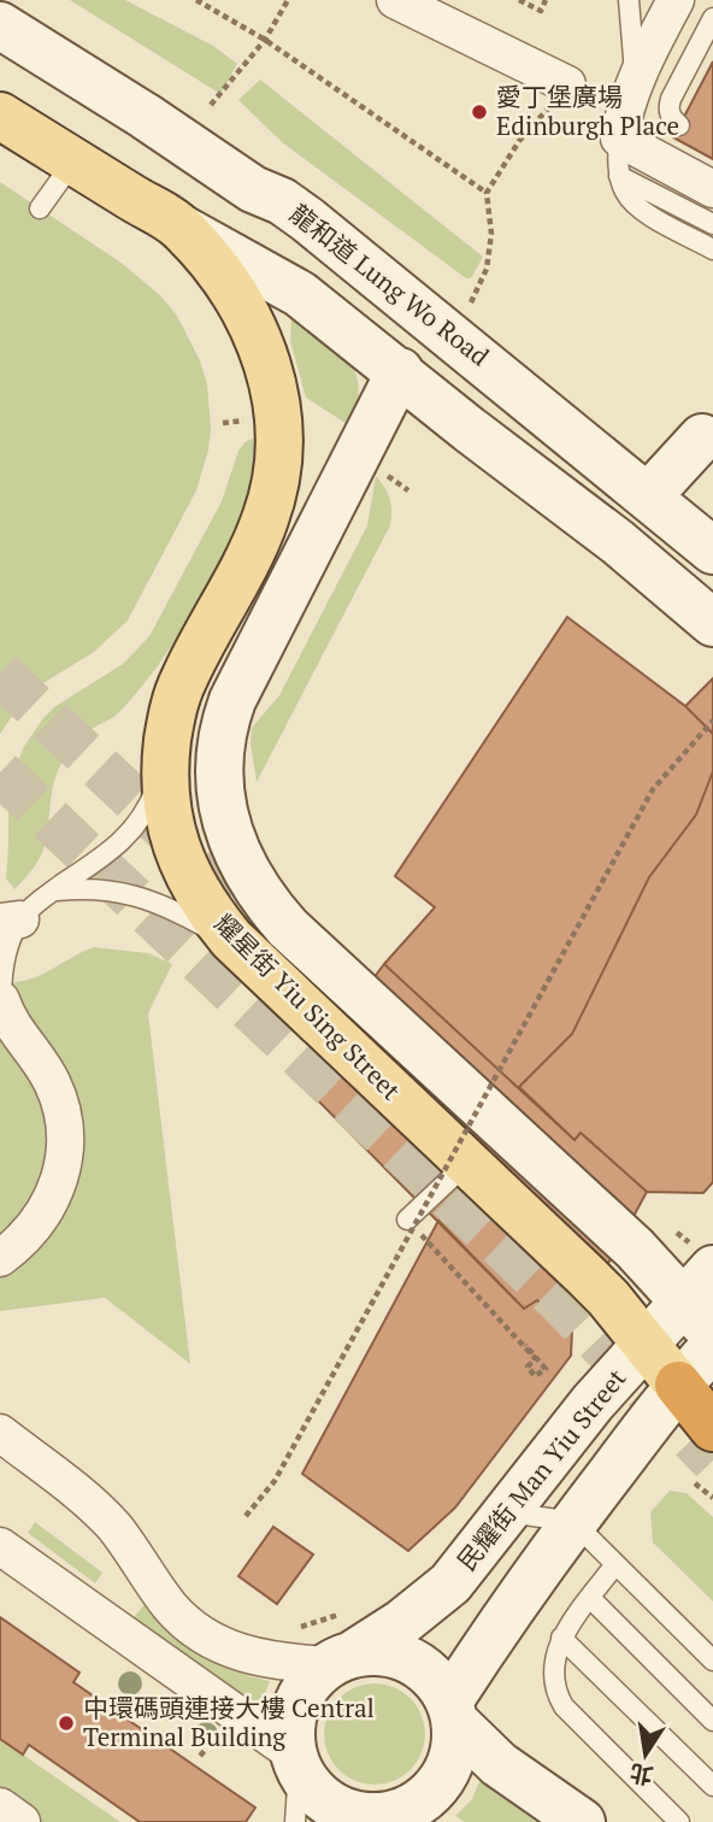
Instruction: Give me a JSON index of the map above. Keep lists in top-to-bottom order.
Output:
{
  "streets": {
    "main road": ["龍和道 Lung Wo Road", "耀星街 Yiu Sing Street", "民耀街 Man Yiu Street"]
  },
  "crossings": [
    ["耀星街 Yiu Sing Street", "民耀街 Man Yiu Street"]
  ],
  "places": ["愛丁堡廣場 Edinburgh Place", "中環碼頭連接大樓 Central Terminal Building"],
  "north": "bottom"
}
